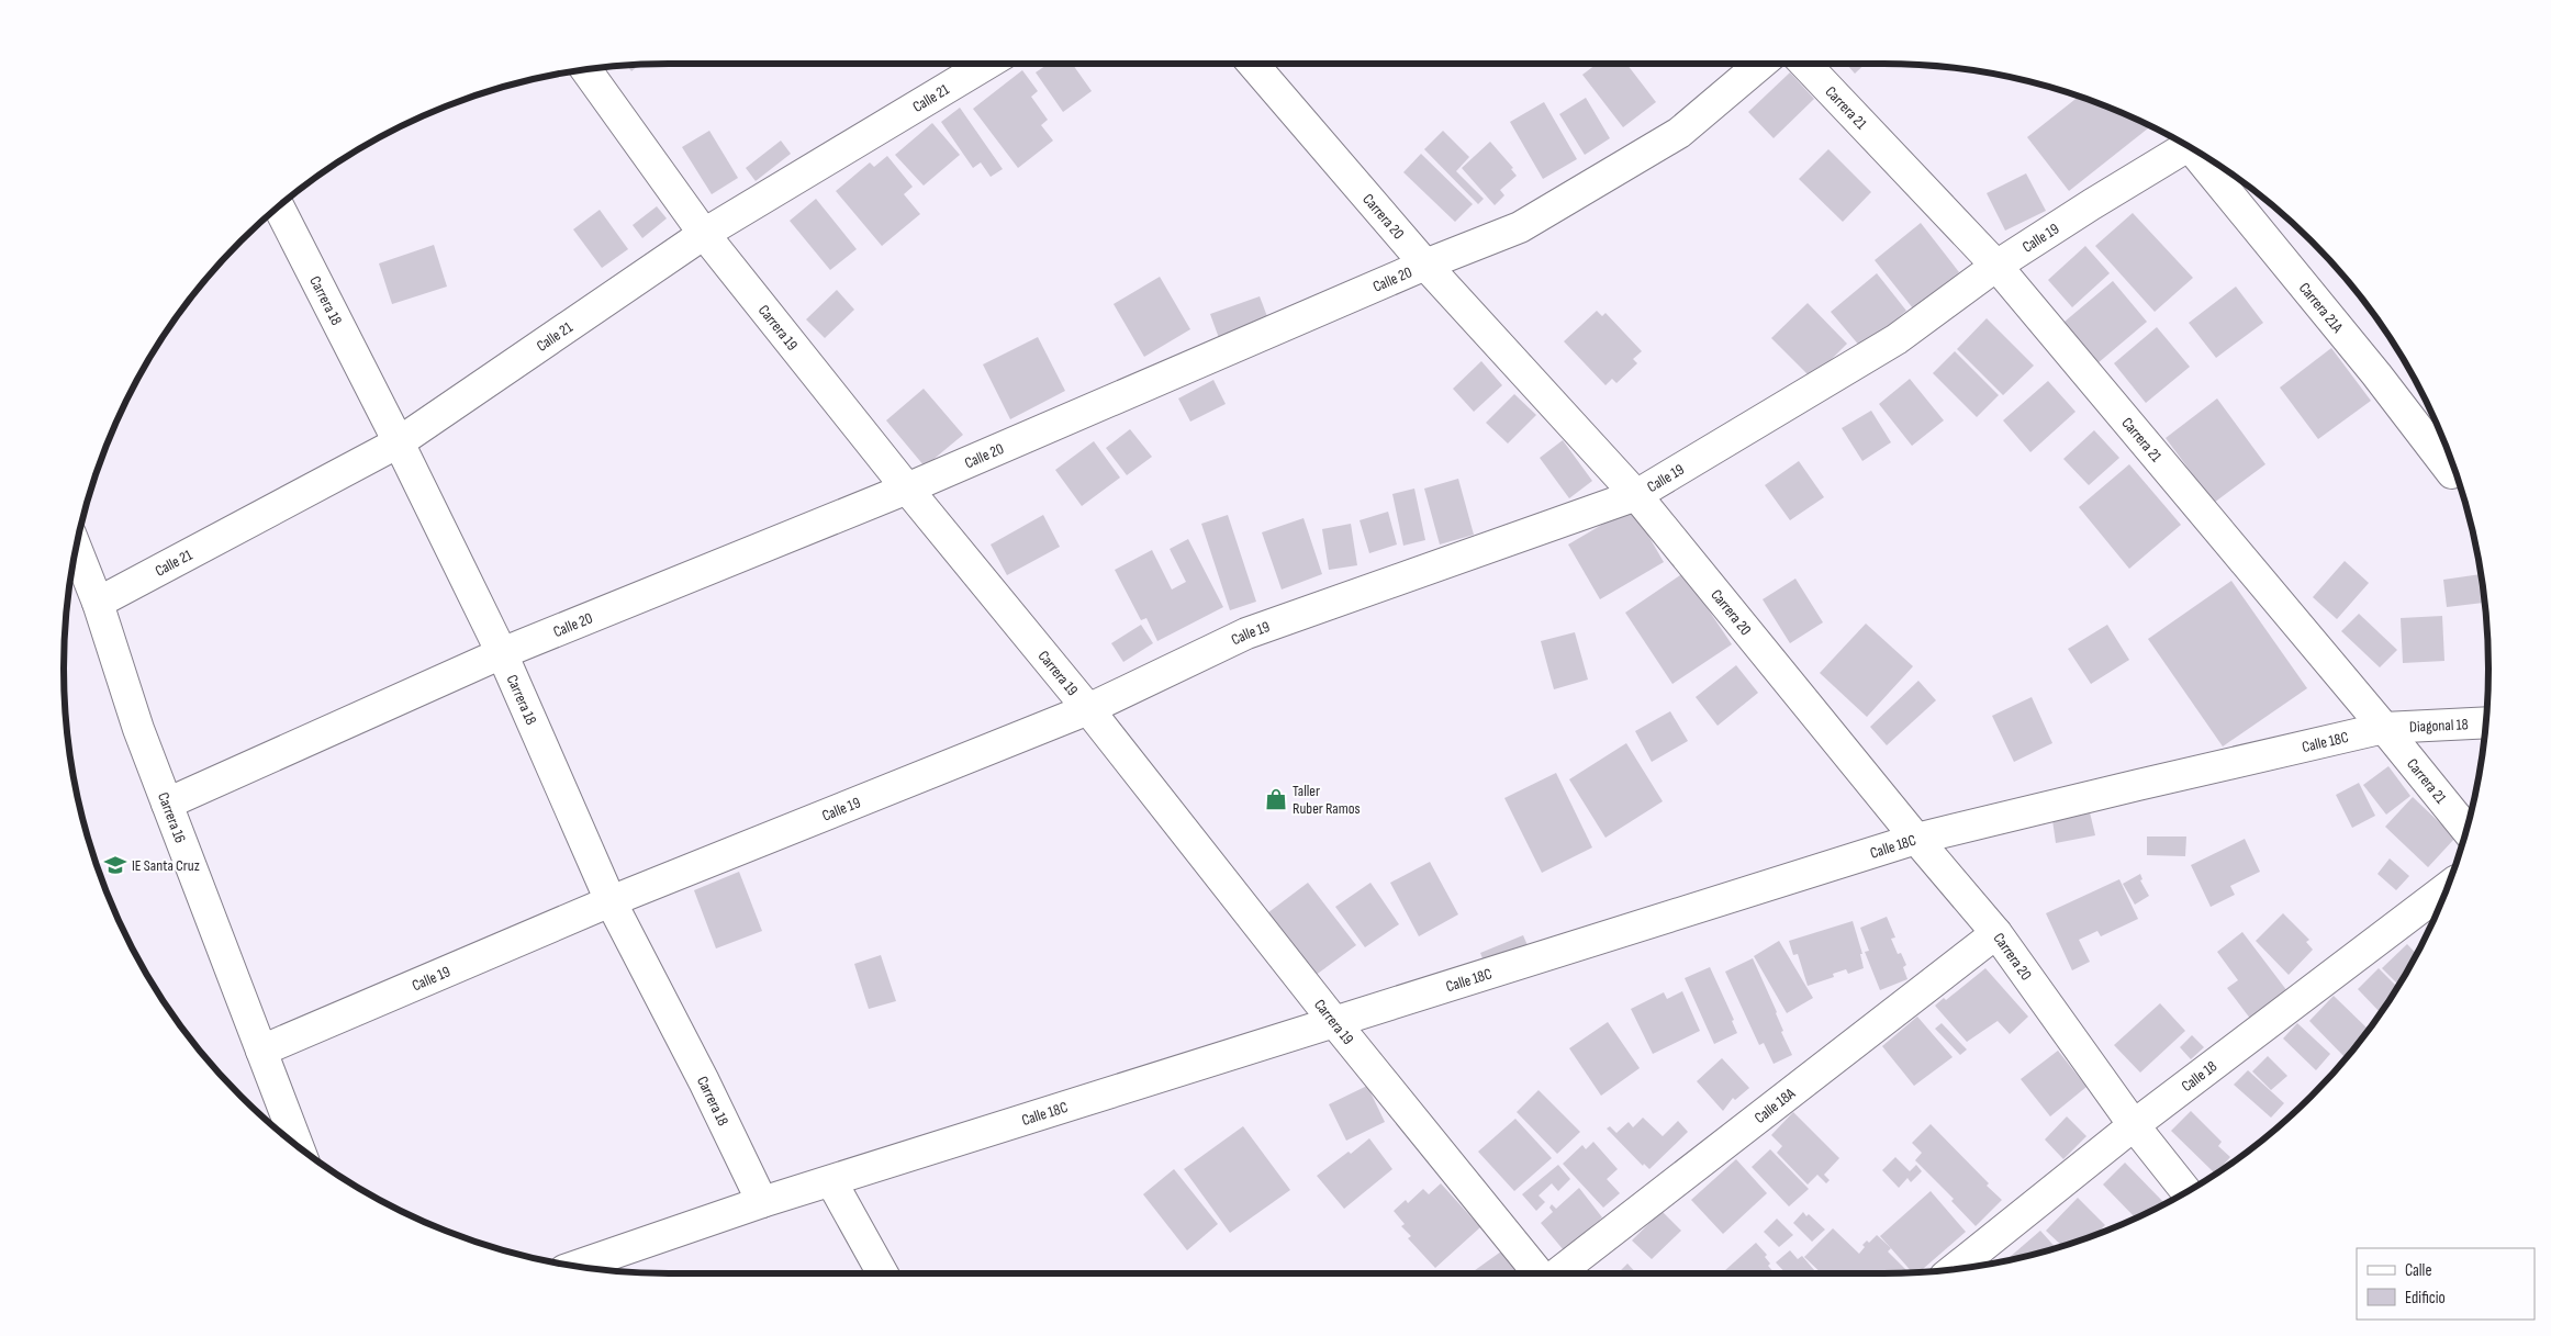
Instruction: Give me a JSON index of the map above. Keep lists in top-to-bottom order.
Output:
{
  "streets": {
    "street": [
      "Calle 21",
      "Carrera 21",
      "Carrera 20",
      "Calle 19",
      "Calle 20",
      "Carrera 18",
      "Carrera 21A",
      "Carrera 19",
      "Diagonal 18",
      "Calle 18C",
      "Carrera 16",
      "Calle 18",
      "Calle 18A"
    ]
  },
  "crossings": [
    ["Calle 21", "Carrera 18"],
    ["Calle 21", "Carrera 19"],
    ["Calle 21", "Carrera 16"],
    ["Carrera 21", "Calle 19"],
    ["Carrera 21", "Diagonal 18"],
    ["Carrera 21", "Calle 18C"],
    ["Carrera 20", "Calle 19"],
    ["Carrera 20", "Calle 20"],
    ["Carrera 20", "Calle 18C"],
    ["Carrera 20", "Calle 18"],
    ["Carrera 20", "Calle 18A"],
    ["Calle 19", "Carrera 18"],
    ["Calle 19", "Carrera 19"],
    ["Calle 19", "Carrera 16"],
    ["Calle 20", "Carrera 18"],
    ["Calle 20", "Carrera 19"],
    ["Calle 20", "Carrera 16"],
    ["Carrera 18", "Calle 18C"],
    ["Carrera 19", "Calle 18C"],
    ["Diagonal 18", "Calle 18C"]
  ],
  "places": {
    "shop": ["Taller Ruber Ramos"],
    "school or university": ["IE Santa Cruz"]
  },
  "legend": ["Calle", "Edificio"]
}
